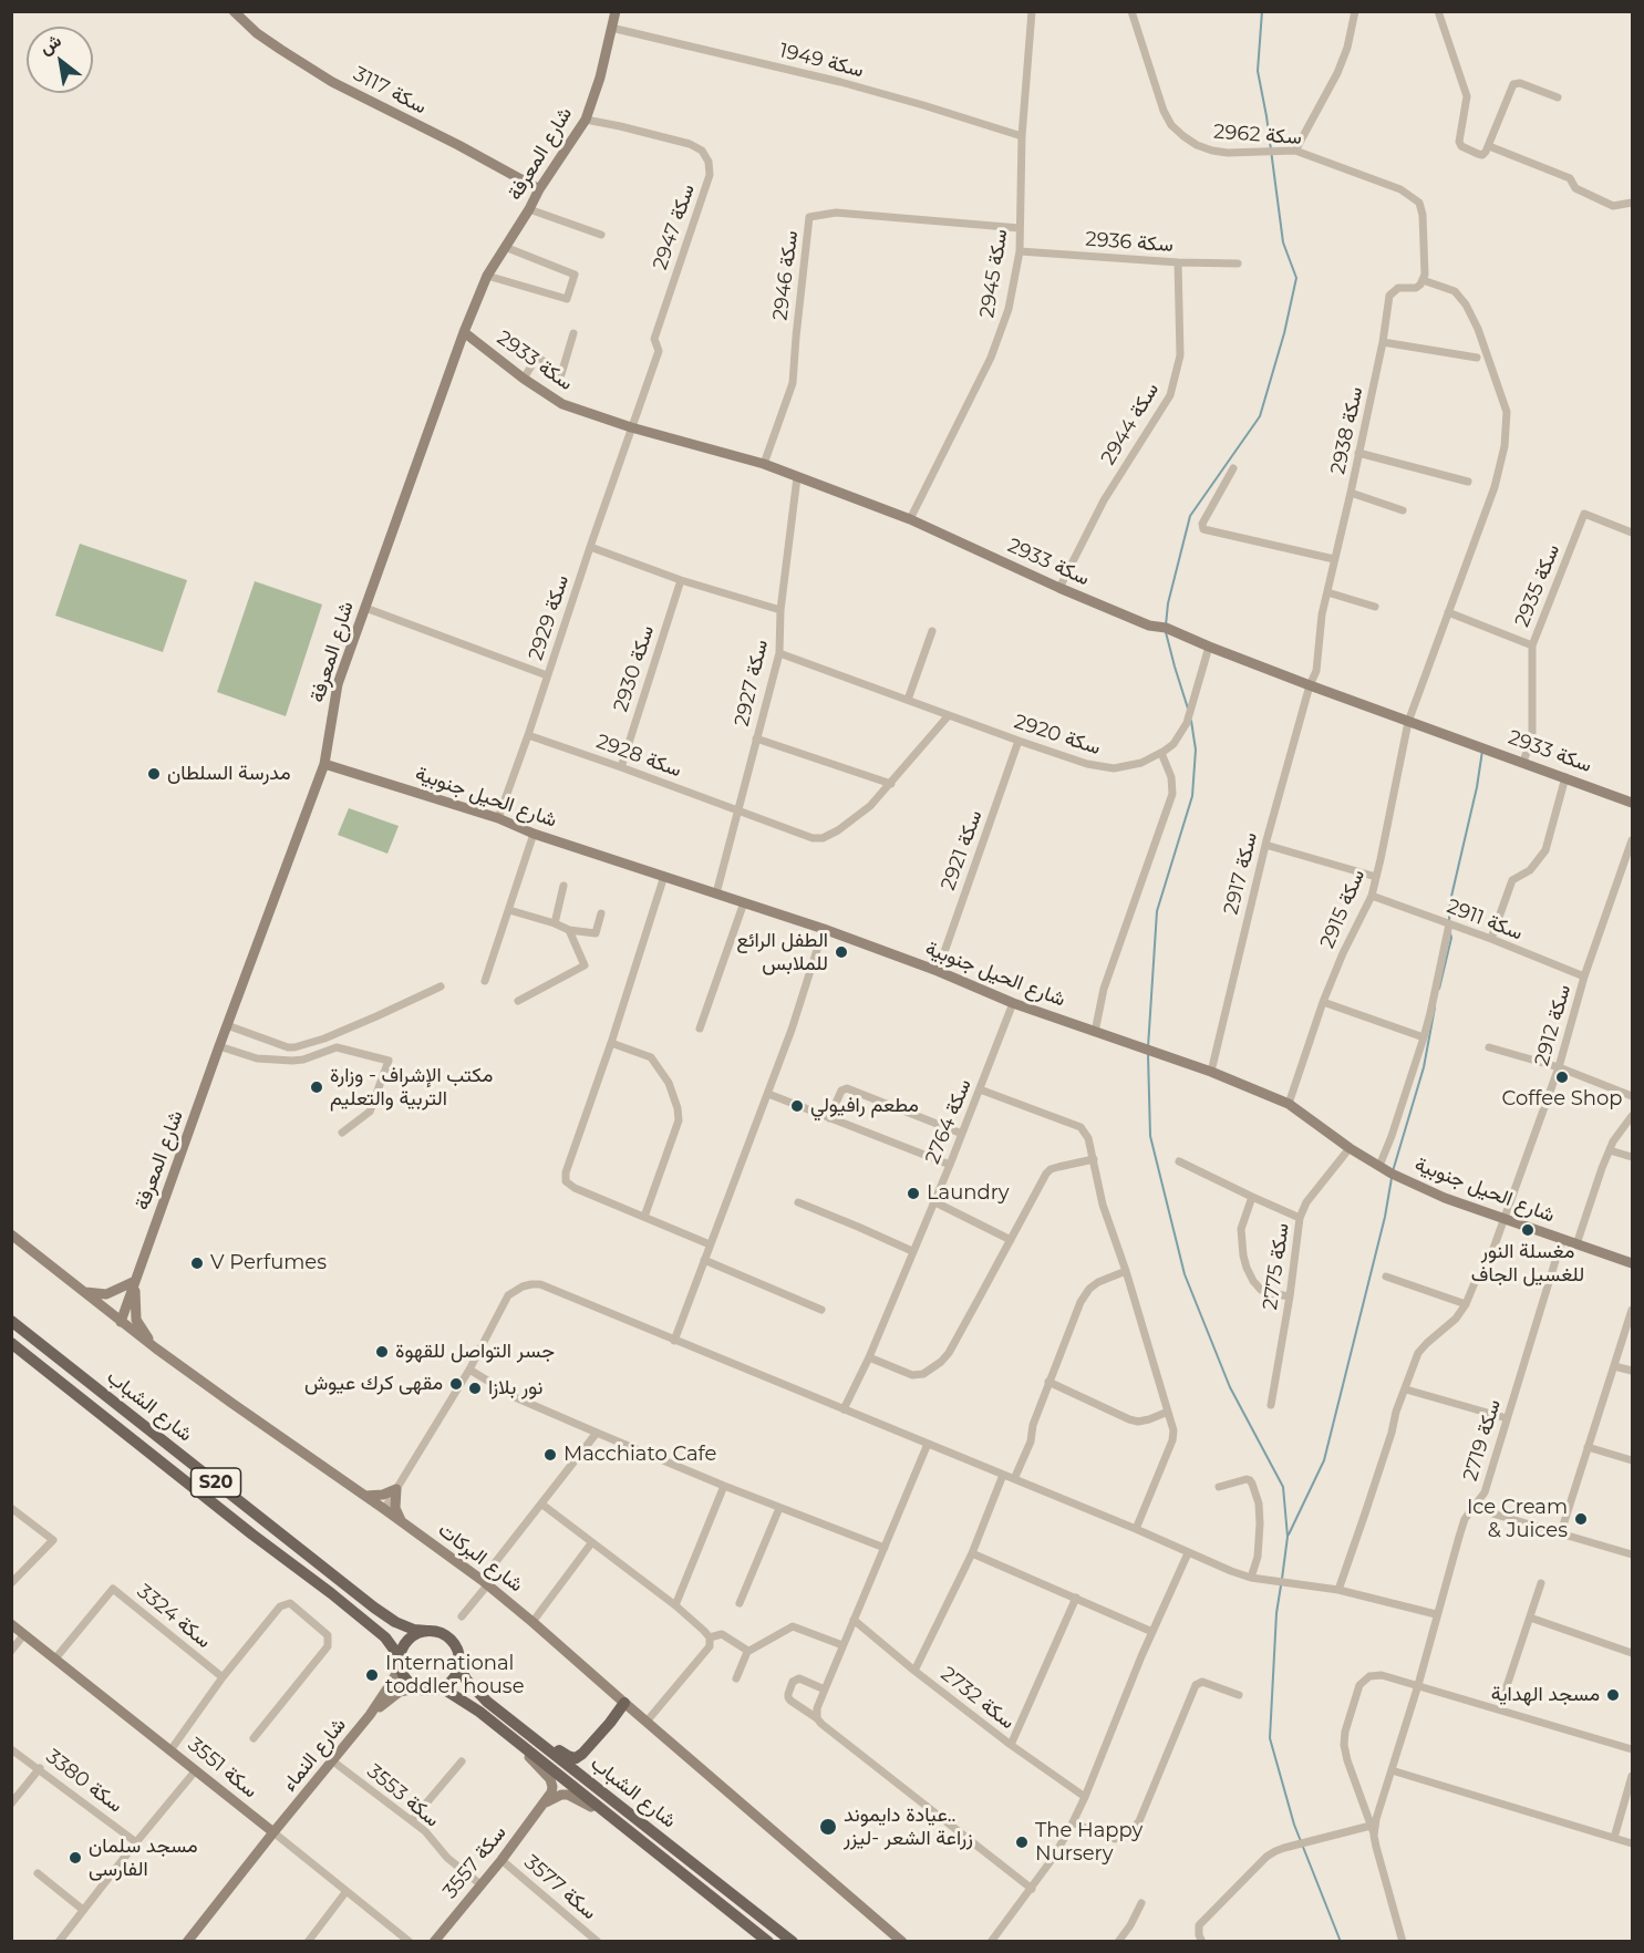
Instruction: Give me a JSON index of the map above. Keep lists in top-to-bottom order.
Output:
{
  "streets": {
    "main road": ["شارع الشباب", "S20"],
    "street": [
      "سكة 1949",
      "سكة 3117",
      "سكة 2962",
      "شارع المعرفة",
      "سكة 2947",
      "سكة 2936",
      "سكة 2945",
      "سكة 2946",
      "سكة 2933",
      "سكة 2944",
      "سكة 2938",
      "سكة 2935",
      "سكة 2929",
      "سكة 2930",
      "سكة 2927",
      "سكة 2920",
      "سكة 2928",
      "شارع الحيل جنوبية",
      "سكة 2921",
      "سكة 2917",
      "سكة 2915",
      "سكة 2911",
      "سكة 2912",
      "سكة 2764",
      "سكة 2775",
      "سكة 2719",
      "شارع البركات",
      "سكة 3324",
      "سكة 2732",
      "شارع النماء",
      "سكة 3551",
      "سكة 3380",
      "سكة 3553",
      "سكة 3557",
      "سكة 3577"
    ]
  },
  "crossings": [
    ["سكة 1949", "شارع المعرفة"],
    ["سكة 1949", "سكة 2945"],
    ["سكة 3117", "شارع المعرفة"],
    ["سكة 2962", "سكة 2938"],
    ["سكة 2962", "سكة 2915"],
    ["شارع المعرفة", "سكة 2947"],
    ["شارع المعرفة", "سكة 2933"],
    ["شارع المعرفة", "شارع الحيل جنوبية"],
    ["شارع المعرفة", "شارع البركات"],
    ["سكة 2947", "سكة 2933"],
    ["سكة 2947", "سكة 2929"],
    ["سكة 2936", "سكة 2945"],
    ["سكة 2936", "سكة 2944"],
    ["سكة 2945", "سكة 2946"],
    ["سكة 2945", "سكة 2933"],
    ["سكة 2946", "سكة 2933"],
    ["سكة 2933", "سكة 2944"],
    ["سكة 2933", "سكة 2938"],
    ["سكة 2933", "سكة 2935"],
    ["سكة 2933", "سكة 2929"],
    ["سكة 2933", "سكة 2927"],
    ["سكة 2933", "سكة 2920"],
    ["سكة 2933", "سكة 2917"],
    ["سكة 2933", "سكة 2915"],
    ["سكة 2938", "سكة 2917"],
    ["سكة 2938", "سكة 2915"],
    ["سكة 2929", "سكة 2928"],
    ["سكة 2929", "شارع الحيل جنوبية"],
    ["سكة 2930", "سكة 2928"],
    ["سكة 2927", "سكة 2920"],
    ["سكة 2927", "سكة 2928"],
    ["سكة 2927", "شارع الحيل جنوبية"],
    ["سكة 2920", "سكة 2921"],
    ["شارع الحيل جنوبية", "سكة 2921"],
    ["شارع الحيل جنوبية", "سكة 2917"],
    ["شارع الحيل جنوبية", "سكة 2915"],
    ["شارع الحيل جنوبية", "سكة 2912"],
    ["شارع الحيل جنوبية", "سكة 2764"],
    ["شارع الحيل جنوبية", "سكة 2775"],
    ["شارع الحيل جنوبية", "سكة 2719"],
    ["سكة 2915", "سكة 2911"],
    ["سكة 2911", "سكة 2912"],
    ["شارع الشباب", "S20"],
    ["شارع الشباب", "شارع النماء"],
    ["S20", "شارع النماء"],
    ["سكة 3324", "سكة 3551"],
    ["شارع النماء", "سكة 3551"],
    ["شارع النماء", "سكة 3553"],
    ["سكة 3553", "سكة 3557"],
    ["سكة 3557", "سكة 3577"]
  ],
  "places": [
    "مدرسة السلطان",
    "الطفل الرائع للملابس",
    "Coffee Shop",
    "مكتب الإشراف - وزارة التربية والتعليم",
    "مطعم رافيولي",
    "Laundry",
    "مغسلة النور للغسيل الجاف",
    "V Perfumes",
    "جسر التواصل للقهوة",
    "مقهى كرك عيوش",
    "نور بلازا",
    "Macchiato Cafe",
    "Ice Cream & Juices",
    "International toddler house",
    "مسجد الهداية",
    "عيادة دايموند.. زراعة الشعر -ليزر",
    "The Happy Nursery",
    "مسجد سلمان الفارسى"
  ],
  "north": "top left"
}
